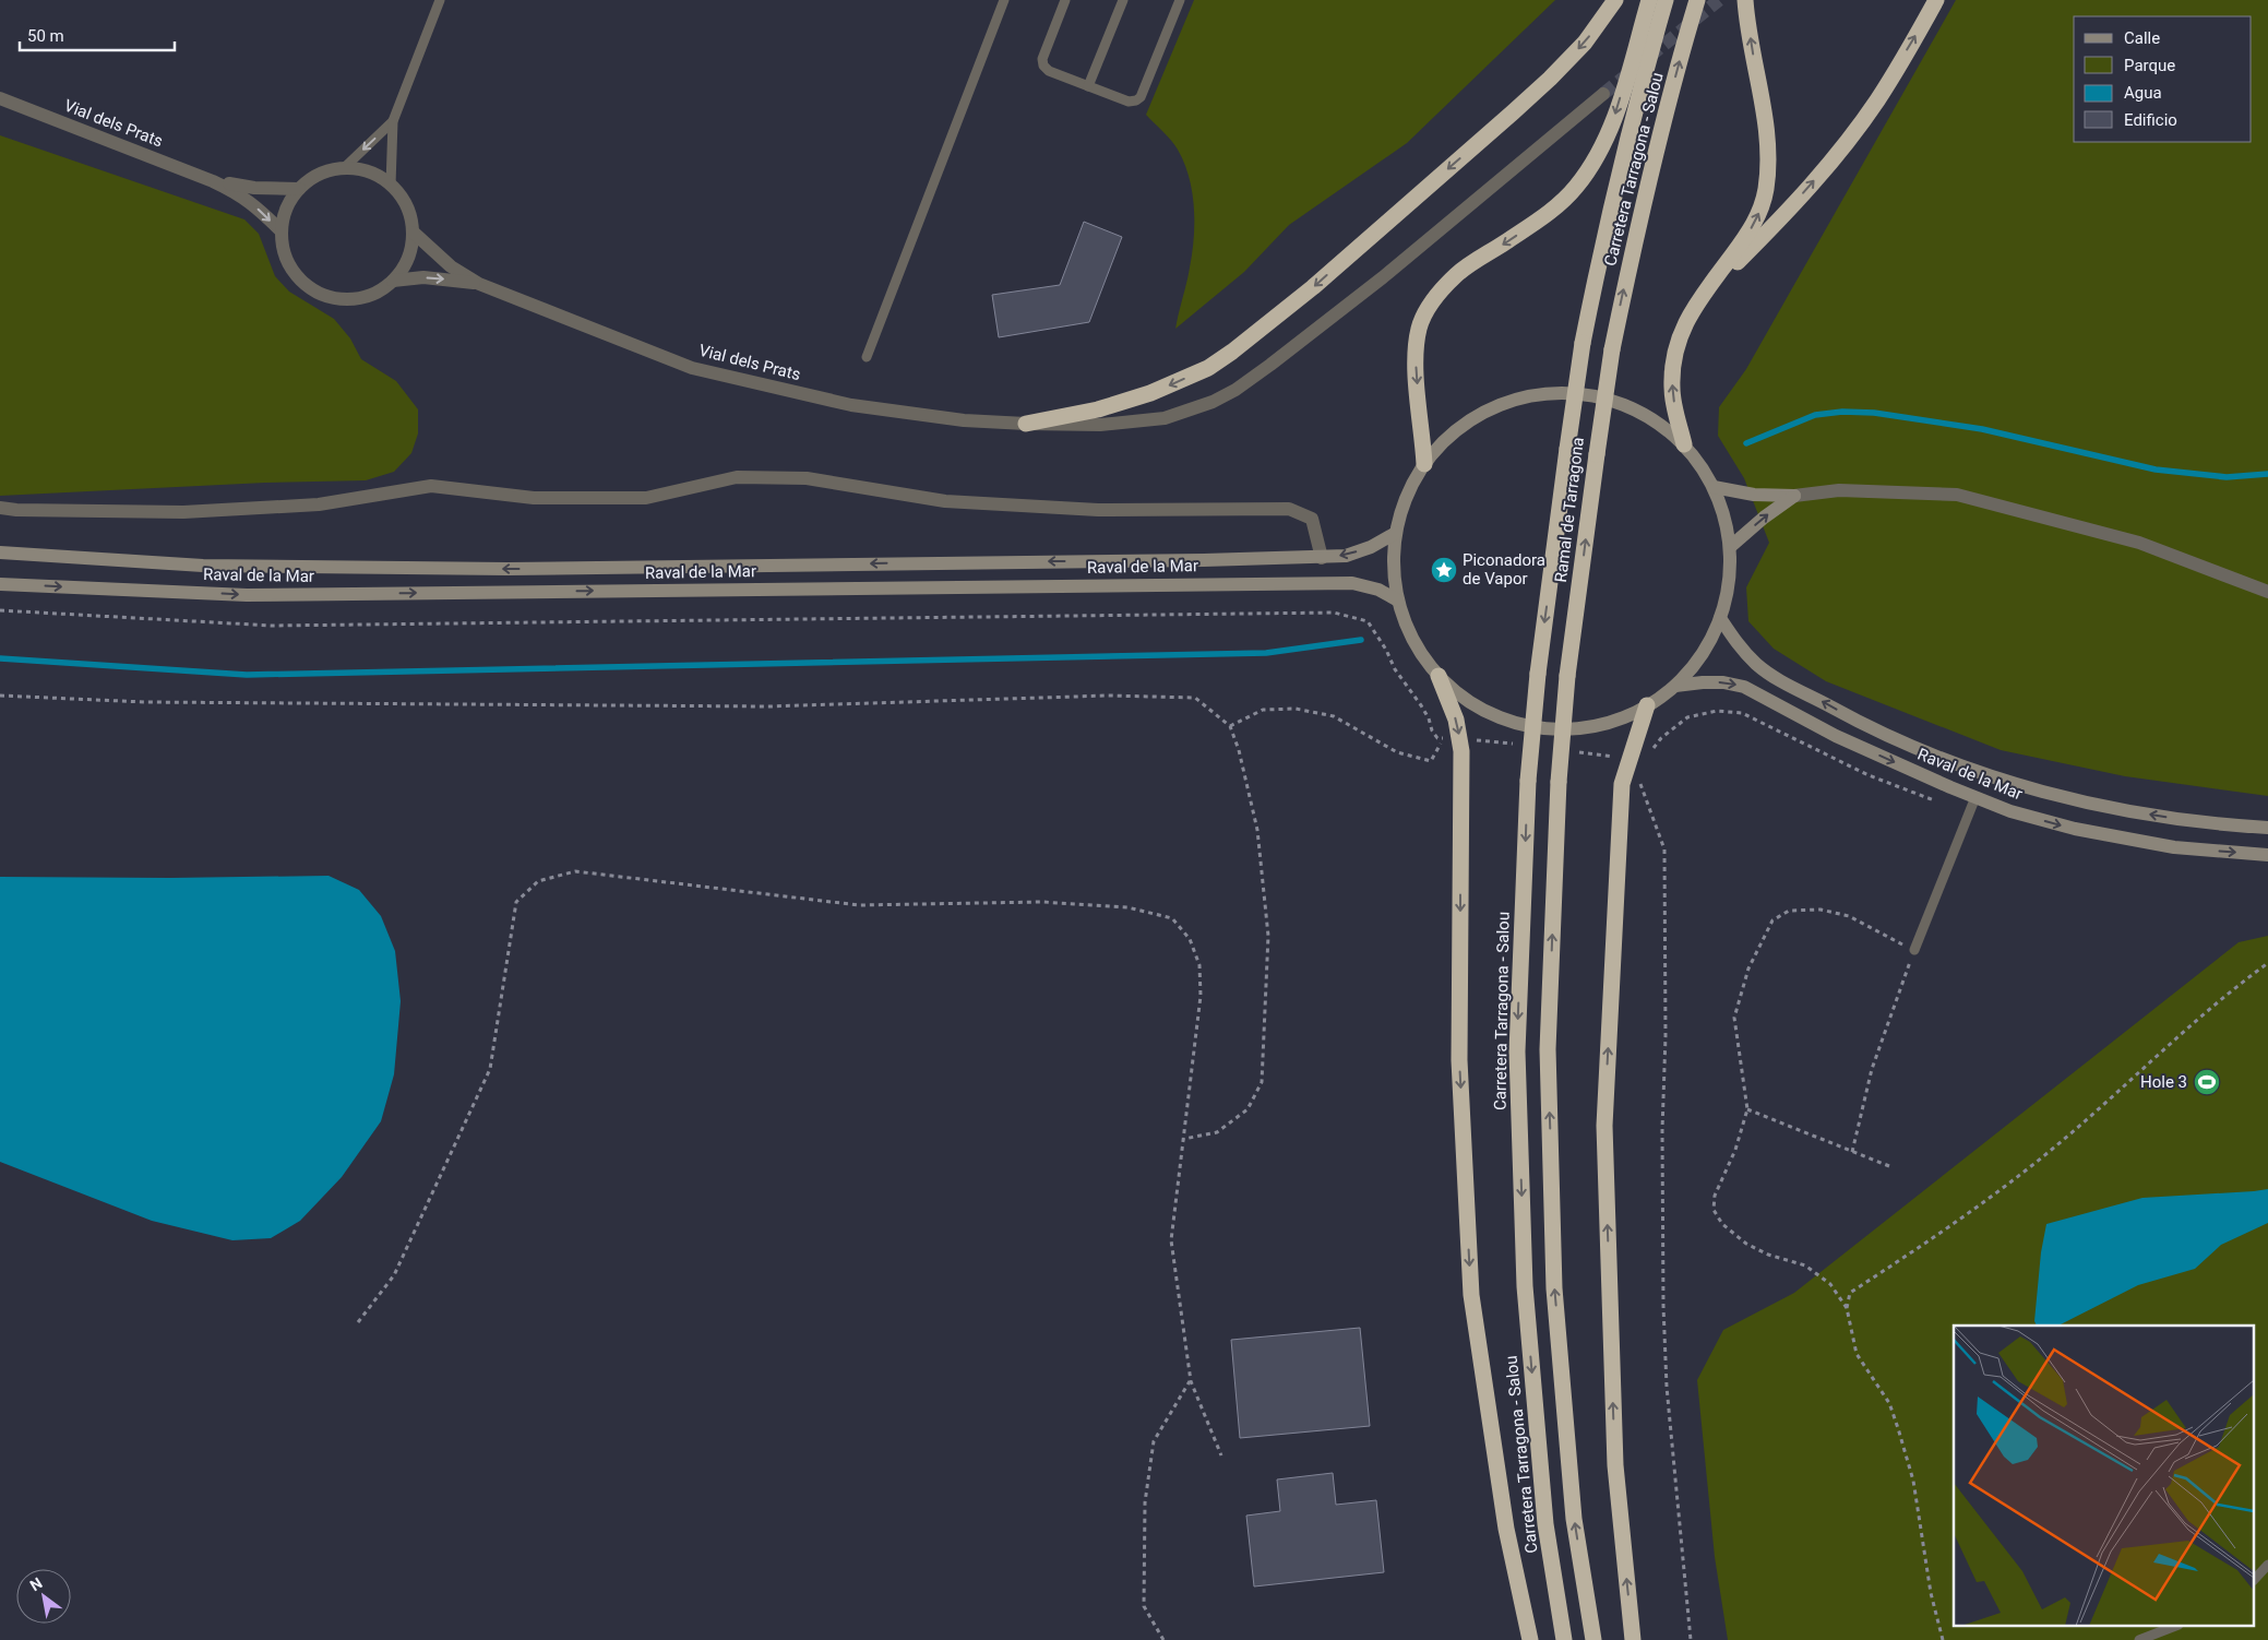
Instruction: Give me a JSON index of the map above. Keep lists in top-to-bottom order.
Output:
{
  "streets": {
    "highway": ["Carretera Tarragona - Salou", "Ramal de Tarragona"],
    "street": ["Vial dels Prats", "Raval de la Mar"]
  },
  "crossings": [
    ["Carretera Tarragona - Salou", "Ramal de Tarragona"]
  ],
  "places": {
    "place": ["Piconadora de Vapor"],
    "sports": ["Hole 3"]
  },
  "legend": [
    "Calle",
    "Parque",
    "Agua",
    "Edificio"
  ],
  "scale_bar": "50 m",
  "north": "top left"
}
